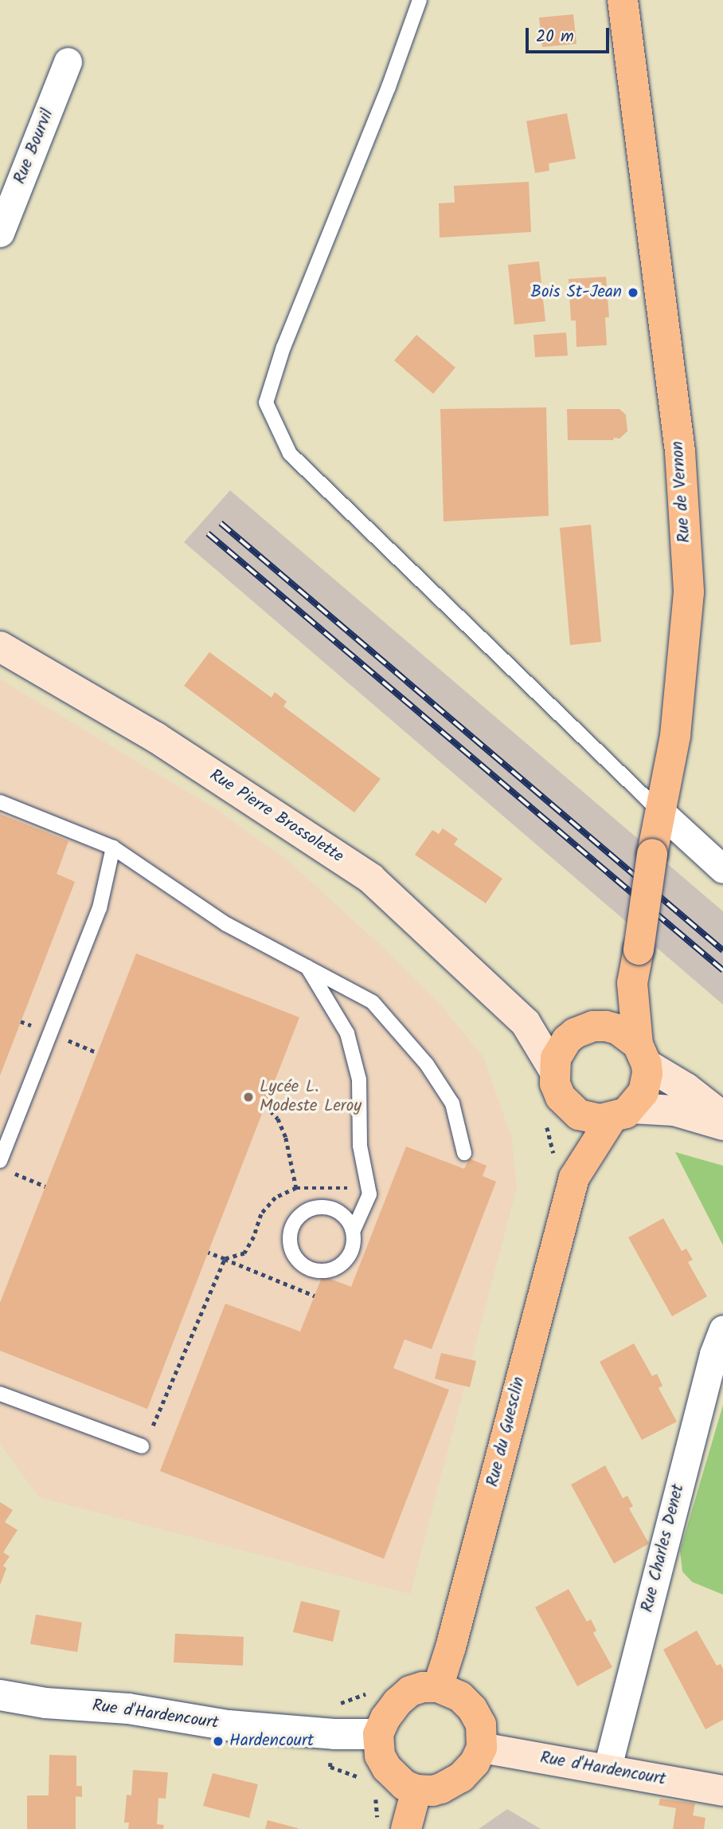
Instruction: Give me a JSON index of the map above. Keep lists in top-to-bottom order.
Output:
{
  "streets": {
    "main road": [
      "Rue de Vernon",
      "Rue Pierre Brossolette",
      "Rue du Guesclin",
      "Rue d'Hardencourt"
    ],
    "street": ["Rue Bourvil", "Rue Charles Denet"]
  },
  "crossings": [
    ["Rue de Vernon", "Rue Pierre Brossolette"],
    ["Rue du Guesclin", "Rue d'Hardencourt"],
    ["Rue Charles Denet", "Rue d'Hardencourt"]
  ],
  "places": ["Bois St-Jean", "Lycée L. Modeste Leroy", "Hardencourt"],
  "scale_bar": "20 m"
}
